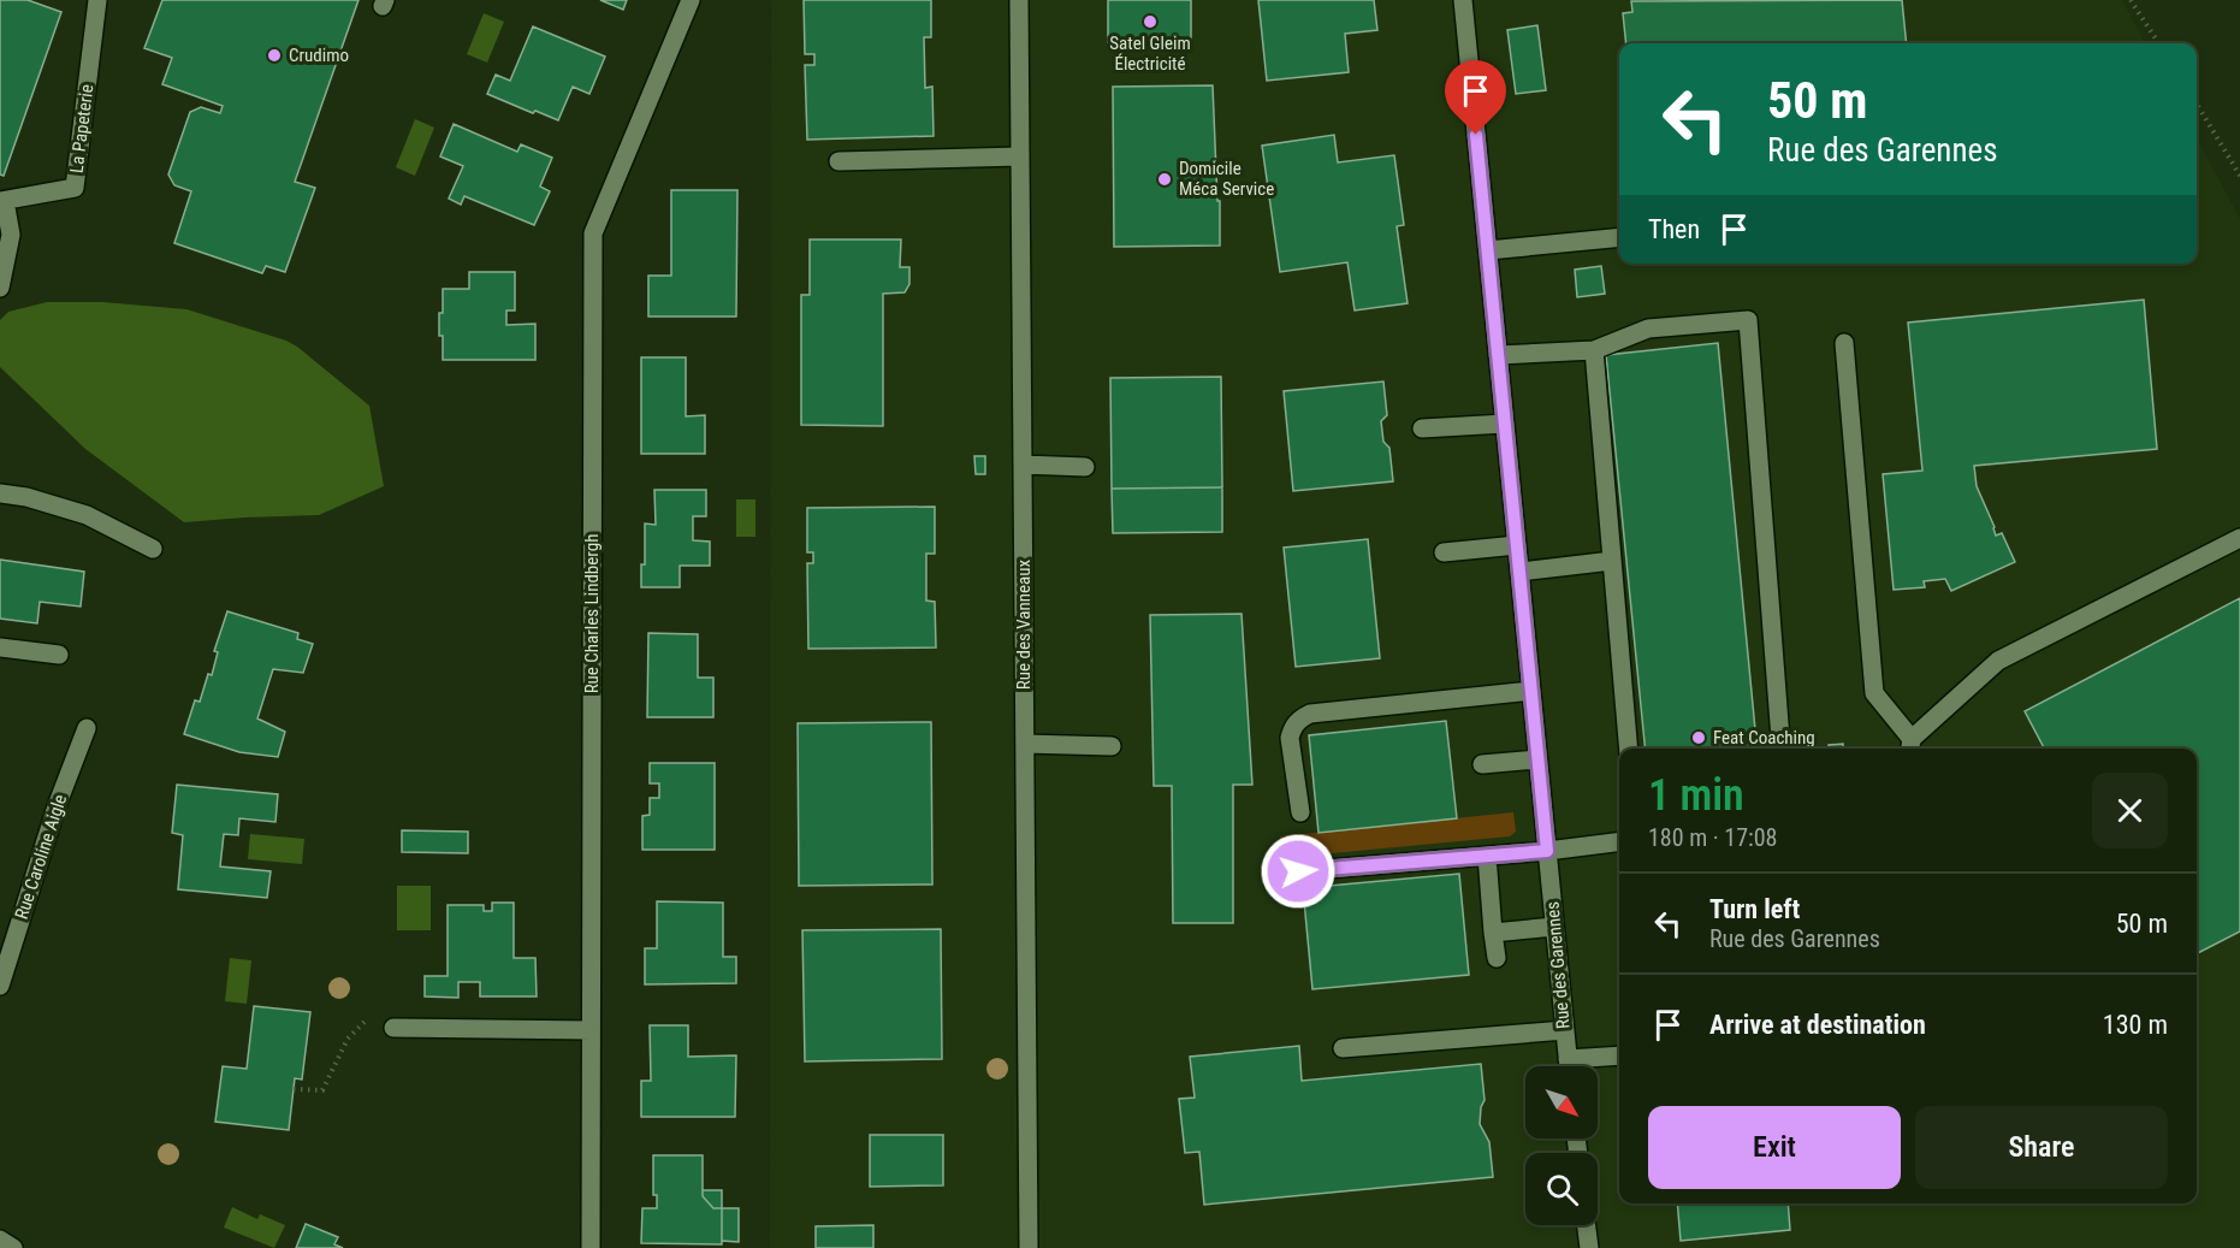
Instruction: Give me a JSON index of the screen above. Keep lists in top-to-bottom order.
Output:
{
  "streets": {
    "street": [
      "La Papeterie",
      "Rue Charles Lindbergh",
      "Rue des Vanneaux",
      "Rue Caroline Aigle",
      "Rue des Garennes"
    ]
  },
  "places": [
    "Satel Gleim Électricité",
    "Crudimo",
    "Domicile Méca Service",
    "Feat Coaching"
  ],
  "north": "bottom right",
  "page": {
    "turn": ["50 m", "Rue des Garennes"],
    "then": "Then",
    "heading": ["1 min", "180 m · 17:08"],
    "list": [
      {
        "name": "Turn left",
        "note": "Rue des Garennes",
        "value": "50 m"
      },
      {
        "name": "Arrive at destination",
        "value": "130 m"
      }
    ],
    "buttons": ["Exit", "Share"]
  }
}
